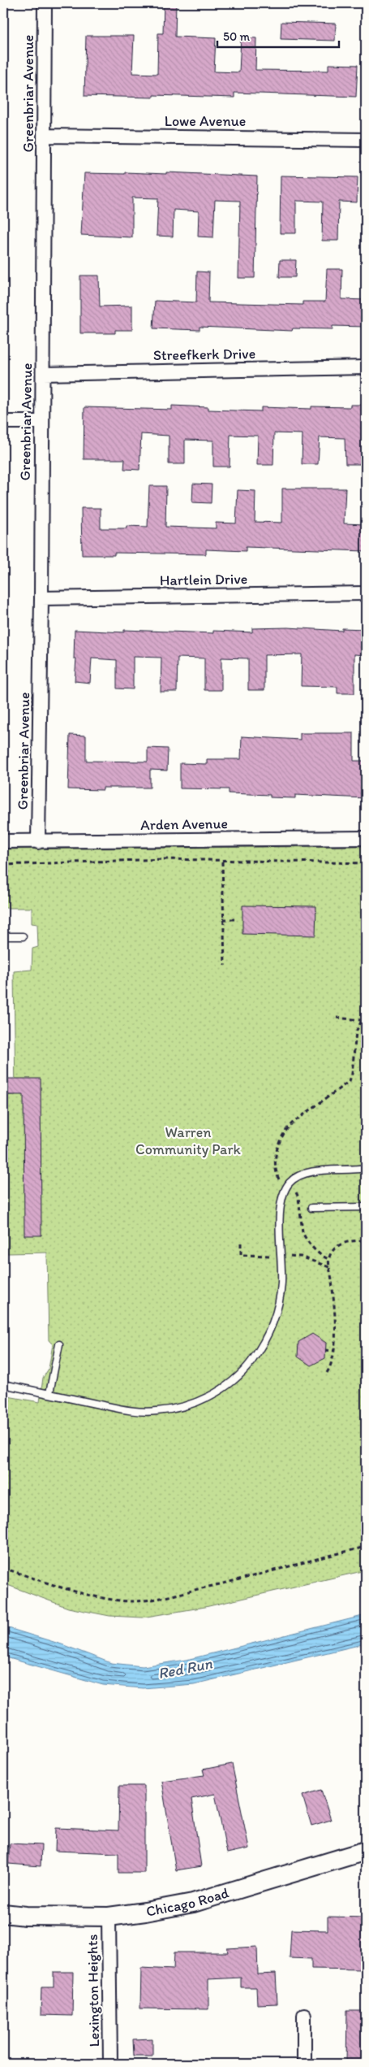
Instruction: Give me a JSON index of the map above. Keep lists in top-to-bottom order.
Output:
{
  "streets": {
    "street": [
      "Greenbriar Avenue",
      "Lowe Avenue",
      "Streefkerk Drive",
      "Hartlein Drive",
      "Arden Avenue",
      "Chicago Road",
      "Lexington Heights"
    ]
  },
  "crossings": [
    ["Greenbriar Avenue", "Lowe Avenue"],
    ["Greenbriar Avenue", "Streefkerk Drive"],
    ["Greenbriar Avenue", "Hartlein Drive"],
    ["Greenbriar Avenue", "Arden Avenue"],
    ["Chicago Road", "Lexington Heights"]
  ],
  "water": ["Red Run"],
  "parks": ["Warren Community Park"],
  "scale_bar": "50 m"
}
